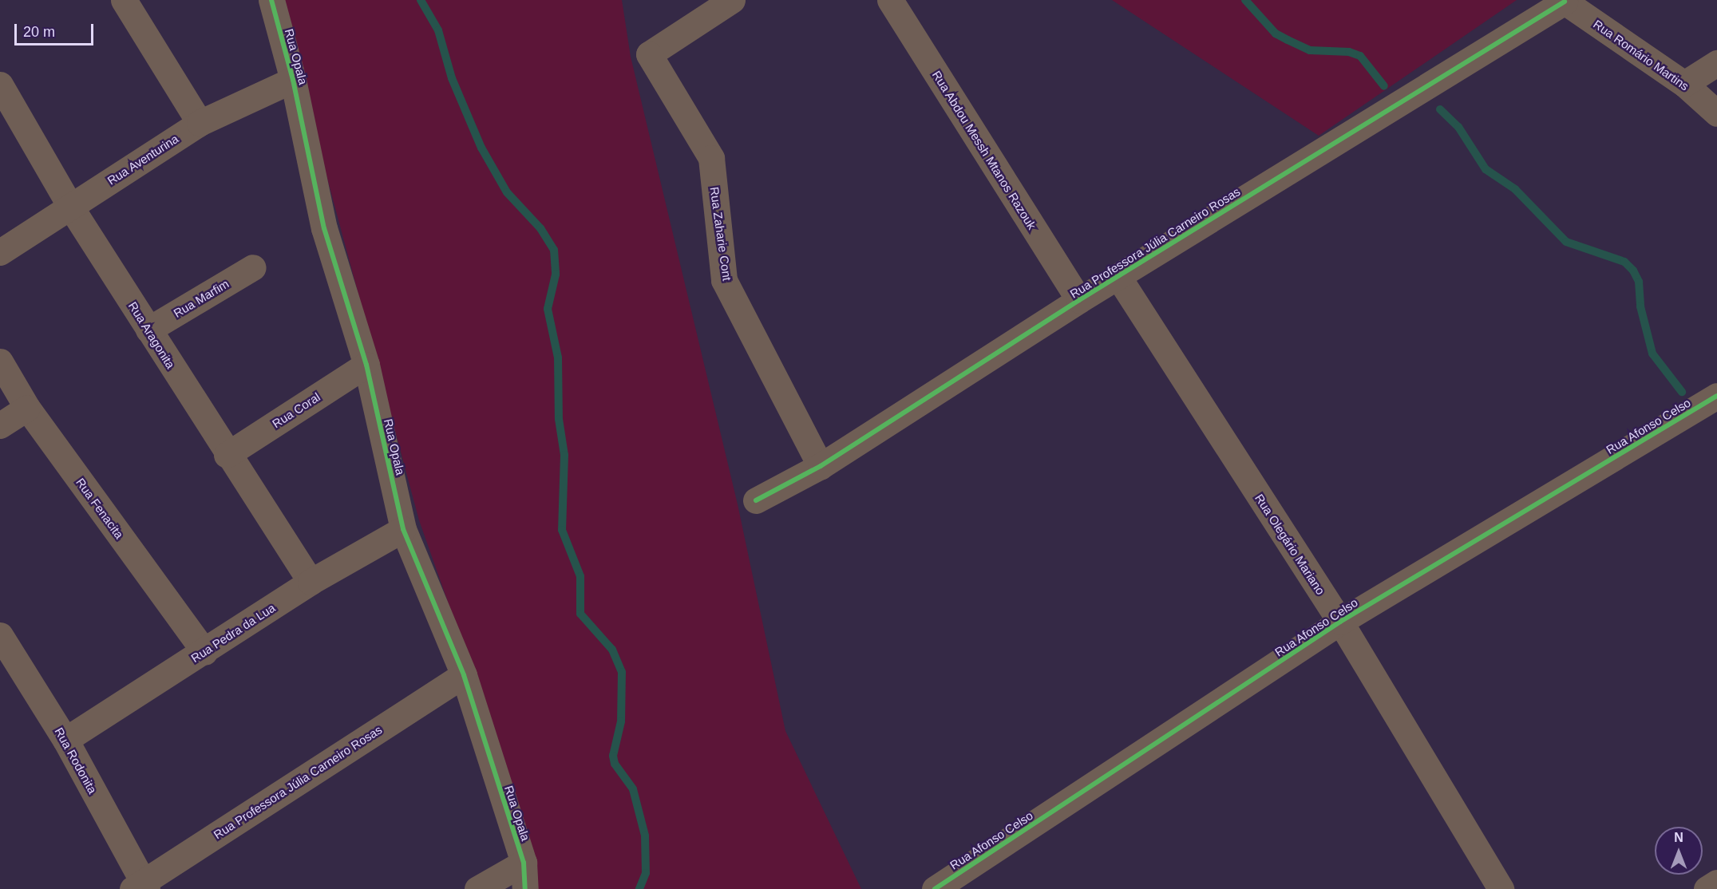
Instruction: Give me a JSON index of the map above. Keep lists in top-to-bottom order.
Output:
{
  "streets": {
    "street": [
      "Rua Romário Martins",
      "Rua Opala",
      "Rua Abdou Messh Mtanos Razouk",
      "Rua Aventurina",
      "Rua Zaharie Cont",
      "Rua Professora Júlia Carneiro Rosas",
      "Rua Marfim",
      "Rua Aragonita",
      "Rua Coral",
      "Rua Afonso Celso",
      "Rua Fenacita",
      "Rua Olegário Mariano",
      "Rua Pedra da Lua",
      "Rua Rodonita"
    ]
  },
  "crossings": [
    ["Rua Romário Martins", "Rua Professora Júlia Carneiro Rosas"],
    ["Rua Opala", "Rua Aventurina"],
    ["Rua Opala", "Rua Professora Júlia Carneiro Rosas"],
    ["Rua Opala", "Rua Coral"],
    ["Rua Opala", "Rua Pedra da Lua"],
    ["Rua Abdou Messh Mtanos Razouk", "Rua Professora Júlia Carneiro Rosas"],
    ["Rua Aventurina", "Rua Aragonita"],
    ["Rua Zaharie Cont", "Rua Professora Júlia Carneiro Rosas"],
    ["Rua Professora Júlia Carneiro Rosas", "Rua Olegário Mariano"],
    ["Rua Professora Júlia Carneiro Rosas", "Rua Rodonita"],
    ["Rua Marfim", "Rua Aragonita"],
    ["Rua Aragonita", "Rua Coral"],
    ["Rua Aragonita", "Rua Pedra da Lua"],
    ["Rua Afonso Celso", "Rua Olegário Mariano"],
    ["Rua Fenacita", "Rua Pedra da Lua"],
    ["Rua Pedra da Lua", "Rua Rodonita"]
  ],
  "scale_bar": "20 m",
  "north": "top"
}
